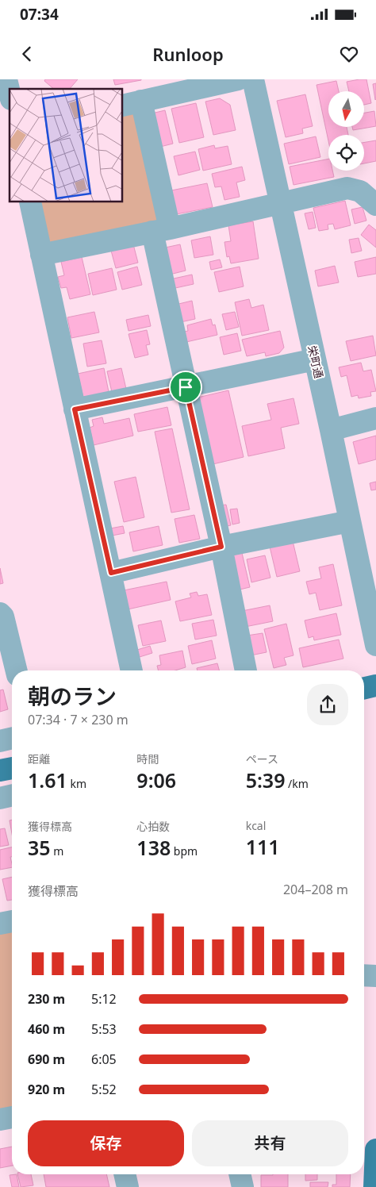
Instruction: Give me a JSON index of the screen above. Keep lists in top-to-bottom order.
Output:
{
  "streets": {
    "street": ["栄町通"]
  },
  "north": "bottom",
  "page": {
    "status": "07:34",
    "header": "Runloop",
    "heading": ["朝のラン", "07:34 · 7 × 230 m"],
    "stats": [
      ["距離", "1.61 km"],
      ["時間", "9:06"],
      ["ペース", "5:39 /km"],
      ["獲得標高", "35 m"],
      ["心拍数", "138 bpm"],
      ["kcal", "111"]
    ],
    "chart": ["獲得標高", "204–208 m"],
    "list": [
      {
        "name": "230 m",
        "note": "5:12"
      },
      {
        "name": "460 m",
        "note": "5:53"
      },
      {
        "name": "690 m",
        "note": "6:05"
      },
      {
        "name": "920 m",
        "note": "5:52"
      }
    ],
    "buttons": ["保存", "共有"]
  }
}
